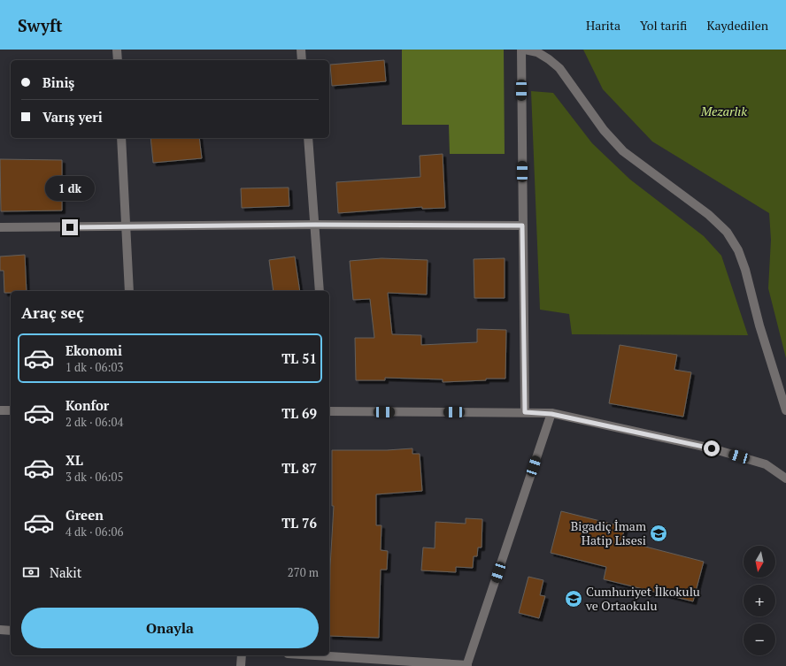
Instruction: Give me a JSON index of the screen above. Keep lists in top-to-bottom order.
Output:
{
  "parks": ["Mezarlık"],
  "places": {
    "school or university": ["Bigadiç İmam Hatip Lisesi", "Cumhuriyet İlkokulu ve Ortaokulu"]
  },
  "north": "bottom",
  "page": {
    "header": "Swyft",
    "nav": ["Harita", "Yol tarifi", "Kaydedilen"],
    "banner": ["Biniş", "Varış yeri"],
    "bubble": "1 dk",
    "heading": "Araç seç",
    "list": [
      {
        "name": "Ekonomi",
        "note": "1 dk · 06:03",
        "value": "TL 51"
      },
      {
        "name": "Konfor",
        "note": "2 dk · 06:04",
        "value": "TL 69"
      },
      {
        "name": "XL",
        "note": "3 dk · 06:05",
        "value": "TL 87"
      },
      {
        "name": "Green",
        "note": "4 dk · 06:06",
        "value": "TL 76"
      }
    ],
    "map_buttons": ["+", "−"],
    "pay": ["Nakit", "270 m"],
    "buttons": "Onayla"
  }
}
